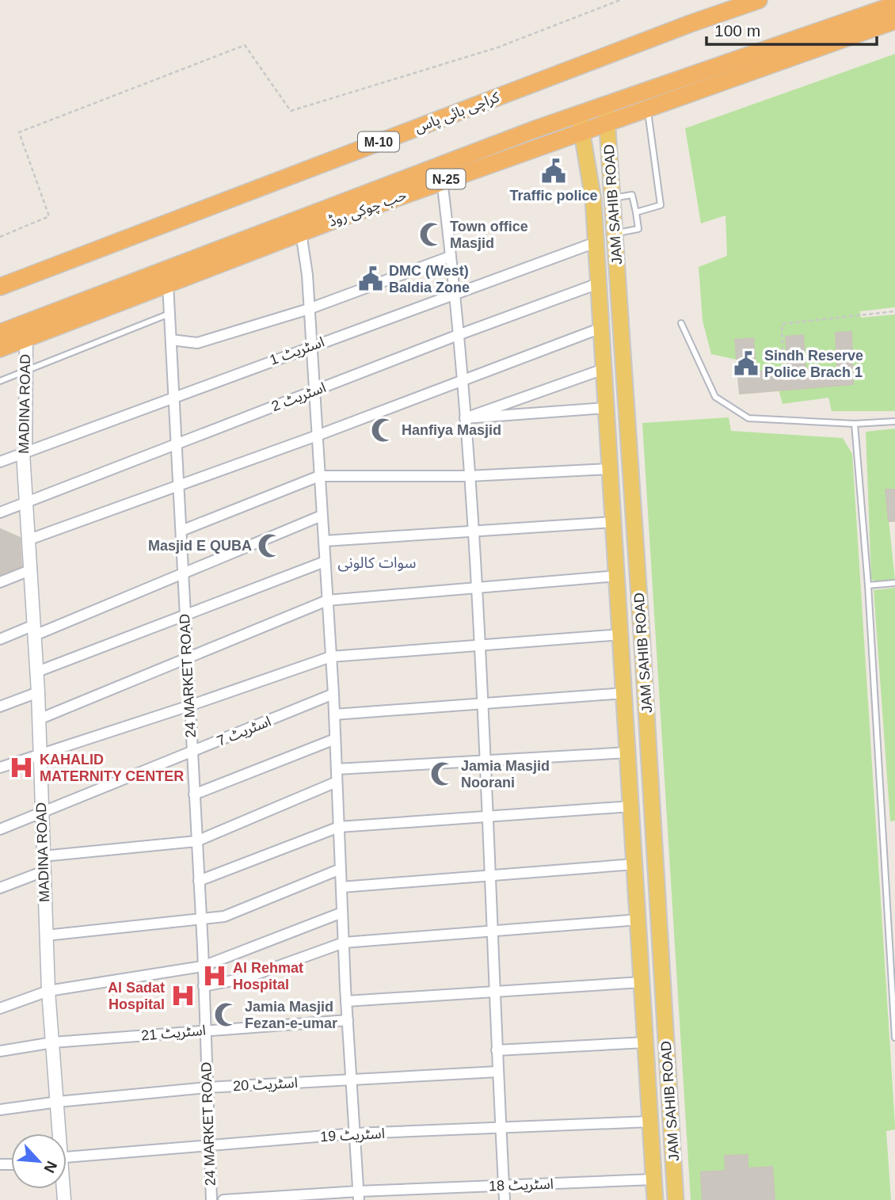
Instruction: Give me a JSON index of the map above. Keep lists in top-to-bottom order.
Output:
{
  "streets": {
    "highway": [
      "کراچی بائی پاس",
      "M-10",
      "N-25",
      "حب چوکی روڈ"
    ],
    "main road": ["JAM SAHIB ROAD"],
    "street": [
      "اسٹریٹ 1",
      "اسٹریٹ 2",
      "MADINA ROAD",
      "24 MARKET ROAD",
      "اسٹریٹ 7",
      "اسٹریٹ 21",
      "اسٹریٹ 20",
      "اسٹریٹ 19",
      "اسٹریٹ 18"
    ]
  },
  "crossings": [
    ["JAM SAHIB ROAD", "حب چوکی روڈ"],
    ["JAM SAHIB ROAD", "اسٹریٹ 1"],
    ["JAM SAHIB ROAD", "اسٹریٹ 2"],
    ["JAM SAHIB ROAD", "اسٹریٹ 19"],
    ["JAM SAHIB ROAD", "اسٹریٹ 18"],
    ["حب چوکی روڈ", "MADINA ROAD"],
    ["حب چوکی روڈ", "24 MARKET ROAD"],
    ["اسٹریٹ 1", "MADINA ROAD"],
    ["اسٹریٹ 1", "24 MARKET ROAD"],
    ["اسٹریٹ 2", "MADINA ROAD"],
    ["اسٹریٹ 2", "24 MARKET ROAD"],
    ["MADINA ROAD", "اسٹریٹ 7"],
    ["MADINA ROAD", "اسٹریٹ 21"],
    ["MADINA ROAD", "اسٹریٹ 20"],
    ["24 MARKET ROAD", "اسٹریٹ 7"],
    ["24 MARKET ROAD", "اسٹریٹ 21"],
    ["24 MARKET ROAD", "اسٹریٹ 20"],
    ["24 MARKET ROAD", "اسٹریٹ 19"]
  ],
  "districts": ["سوات کالونی"],
  "places": {
    "public building": ["Traffic police", "DMC (West) Baldia Zone", "Sindh Reserve Police Brach 1"],
    "mosque": [
      "Town office Masjid",
      "Hanfiya Masjid",
      "Masjid E QUBA",
      "Jamia Masjid Noorani",
      "Jamia Masjid Fezan-e-umar"
    ],
    "hospital": ["KAHALID MATERNITY CENTER", "Al Rehmat Hospital", "Al Sadat Hospital"]
  },
  "scale_bar": "100 m",
  "north": "bottom right"
}
